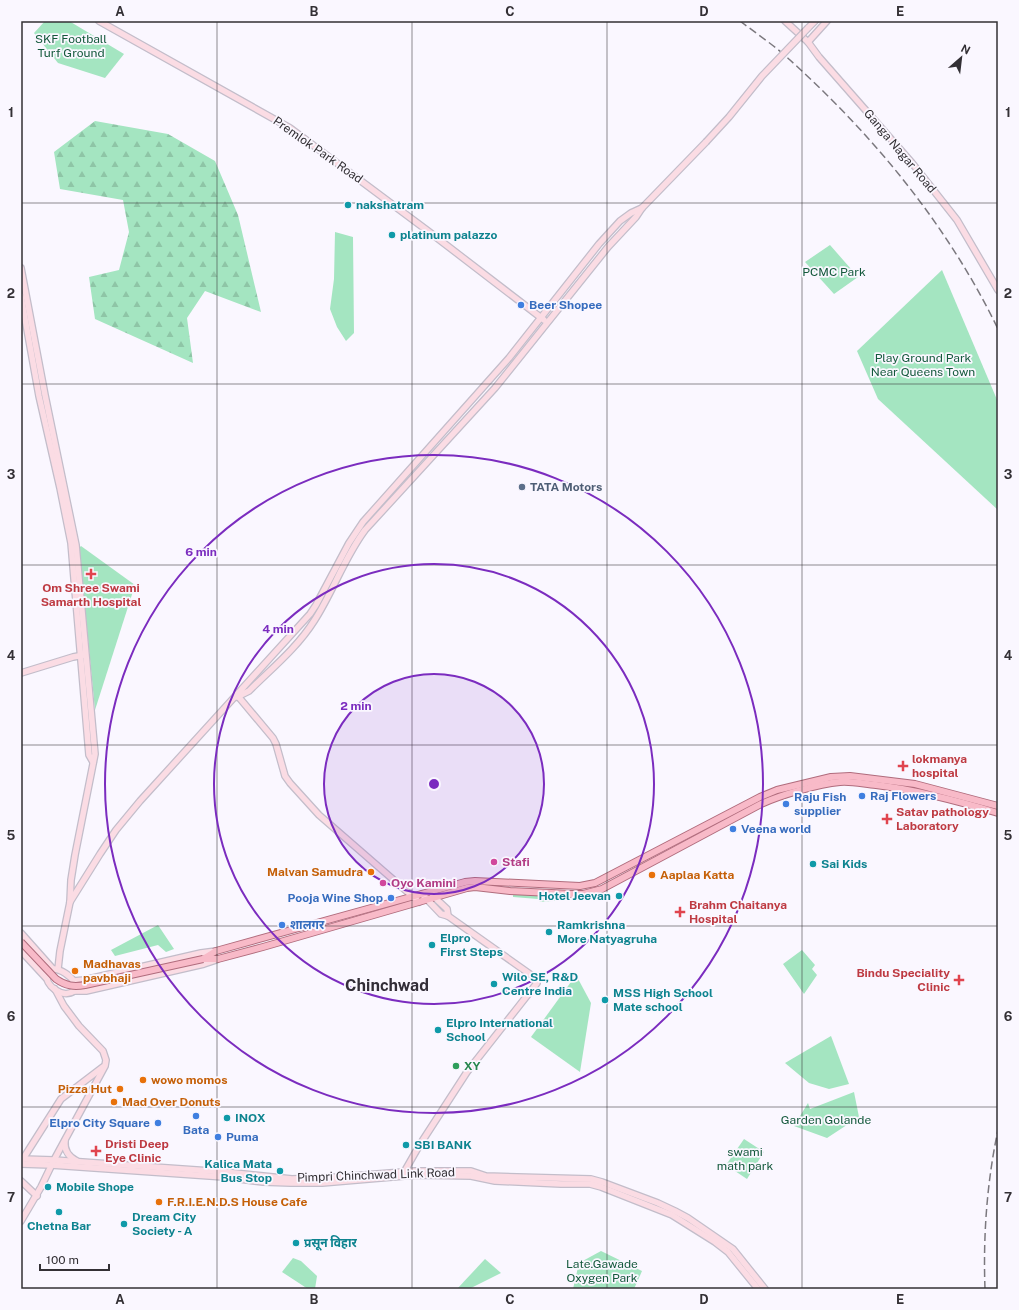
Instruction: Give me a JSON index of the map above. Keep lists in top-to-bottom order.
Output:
{
  "streets": {
    "street": ["Premlok Park Road", "Ganga Nagar Road", "Pimpri Chinchwad Link Road"]
  },
  "districts": ["Chinchwad"],
  "parks": [
    "SKF Football Turf Ground",
    "PCMC Park",
    "Play Ground Park Near Queens Town",
    "Garden Golande",
    "swami math park",
    "Late.Gawade Oxygen Park"
  ],
  "places": {
    "other": [
      "nakshatram",
      "platinum palazzo",
      "Beer Shopee",
      "TATA Motors",
      "Raj Flowers",
      "Raju Fish supplier",
      "Veena world",
      "Stafi",
      "Sai Kids",
      "Malvan Samudra",
      "Aaplaa Katta",
      "Oyo Kamini",
      "Hotel Jeevan",
      "Pooja Wine Shop",
      "शालगर",
      "Ramkrishna More Natyagruha",
      "Elpro First Steps",
      "Madhavas pavbhaji",
      "Wilo SE, R&D Centre India",
      "MSS High School Mate school",
      "Elpro International School",
      "XY",
      "wowo momos",
      "Pizza Hut",
      "Mad Over Donuts",
      "Bata",
      "INOX",
      "Elpro City Square",
      "Puma",
      "SBI BANK",
      "Kalica Mata Bus Stop",
      "Mobile Shope",
      "F.R.I.E.N.D.S House Cafe",
      "Chetna Bar",
      "Dream City Society - A",
      "प्रसून विहार"
    ],
    "health": [
      "Om Shree Swami Samarth Hospital",
      "lokmanya hospital",
      "Satav pathology Laboratory",
      "Brahm Chaitanya Hospital",
      "Bindu Speciality Clinic",
      "Dristi Deep Eye Clinic"
    ]
  },
  "scale_bar": "100 m",
  "north": "top right",
  "grid": {
    "columns": [
      "A",
      "B",
      "C",
      "D",
      "E"
    ],
    "rows": [
      "1",
      "2",
      "3",
      "4",
      "5",
      "6",
      "7"
    ]
  },
  "rings": ["6 min", "4 min", "2 min"]
}
